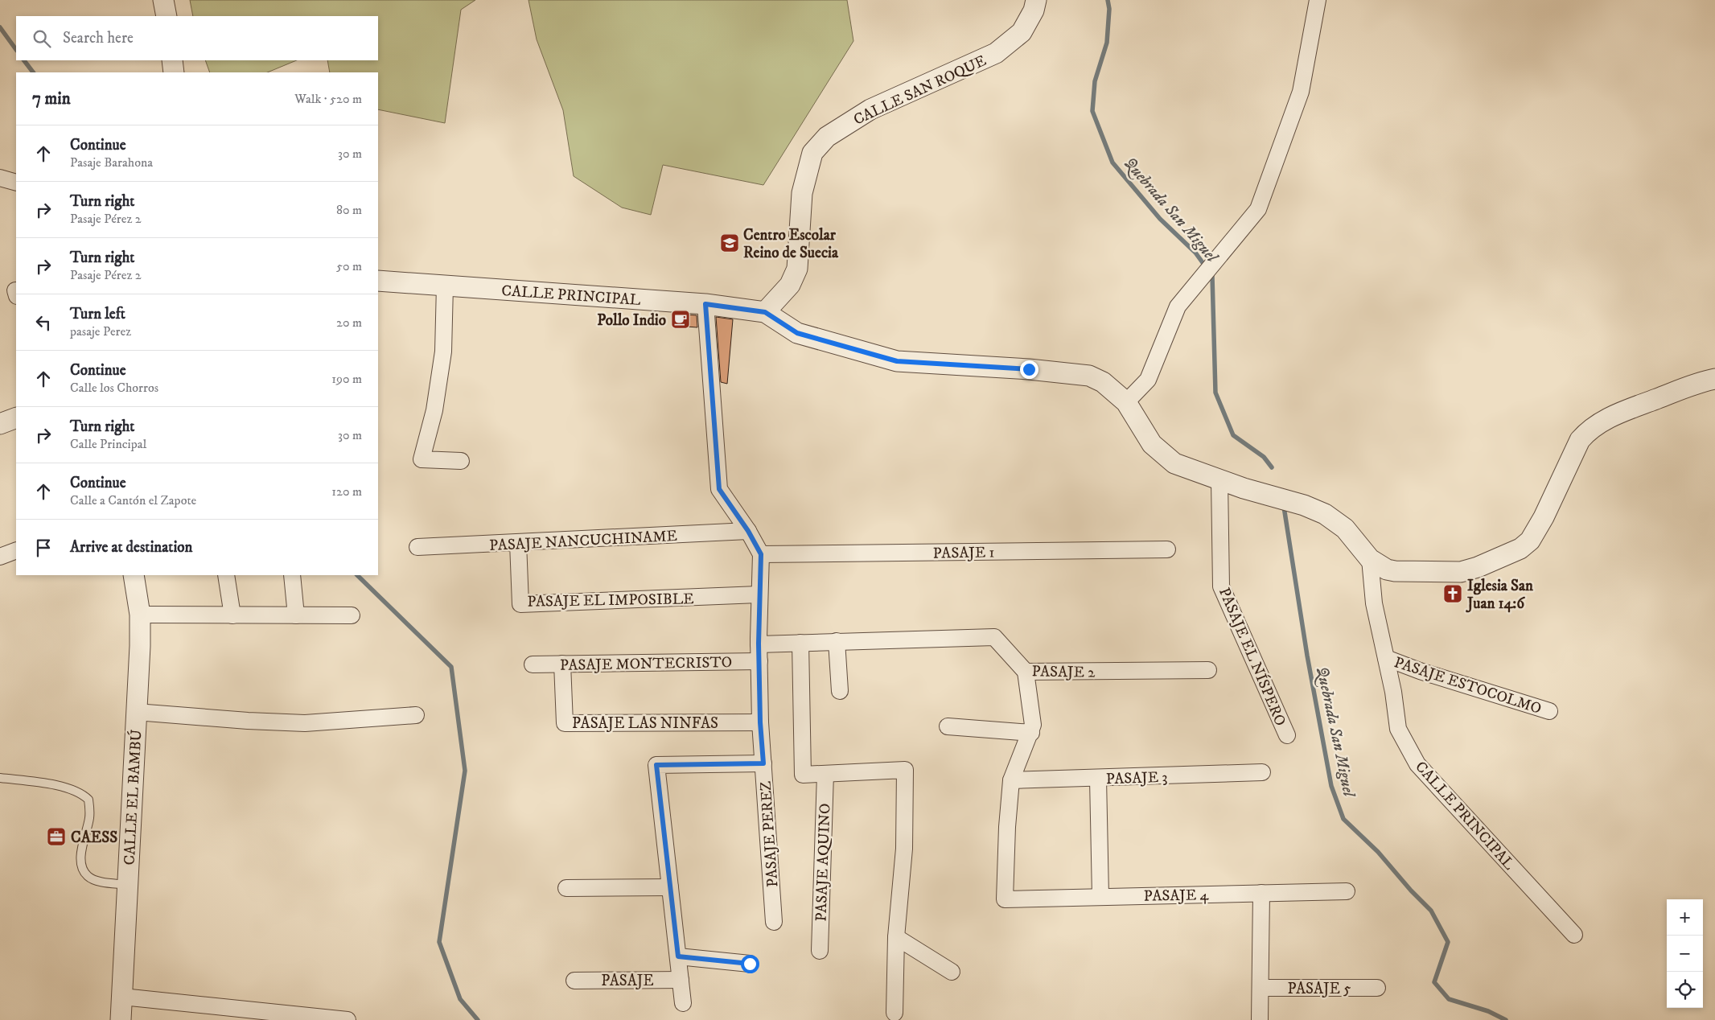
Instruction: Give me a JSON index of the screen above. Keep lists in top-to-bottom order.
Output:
{
  "streets": {
    "street": [
      "CALLE SAN ROQUE",
      "CALLE PRINCIPAL",
      "PASAJE NANCUCHINAME",
      "PASAJE 1",
      "PASAJE EL IMPOSIBLE",
      "PASAJE EL NÍSPERO",
      "PASAJE MONTECRISTO",
      "PASAJE 2",
      "PASAJE ESTOCOLMO",
      "PASAJE LAS NINFAS",
      "PASAJE 3",
      "CALLE EL BAMBÚ",
      "PASAJE PEREZ",
      "PASAJE AQUINO",
      "PASAJE 4",
      "PASAJE",
      "PASAJE 5"
    ]
  },
  "crossings": [
    ["CALLE SAN ROQUE", "CALLE PRINCIPAL"],
    ["CALLE PRINCIPAL", "PASAJE ESTOCOLMO"],
    ["PASAJE NANCUCHINAME", "PASAJE EL IMPOSIBLE"],
    ["PASAJE 1", "PASAJE PEREZ"],
    ["PASAJE EL IMPOSIBLE", "PASAJE PEREZ"],
    ["PASAJE MONTECRISTO", "PASAJE LAS NINFAS"],
    ["PASAJE MONTECRISTO", "PASAJE PEREZ"],
    ["PASAJE 2", "PASAJE PEREZ"],
    ["PASAJE LAS NINFAS", "PASAJE PEREZ"],
    ["PASAJE 3", "PASAJE 4"]
  ],
  "water": ["Quebrada San Miguel"],
  "places": {
    "school or university": ["Centro Escolar Reino de Suecia"],
    "cafe": ["Pollo Indio"],
    "church": ["Iglesia San Juan 14:6"],
    "office": ["CAESS"]
  },
  "page": {
    "search": "Search here",
    "heading": ["7 min", "Walk · 520 m"],
    "list": [
      ["Continue", "Pasaje Barahona", "30 m"],
      ["Turn right", "Pasaje Pérez 2", "80 m"],
      ["Turn right", "Pasaje Pérez 2", "50 m"],
      ["Turn left", "pasaje Perez", "20 m"],
      ["Continue", "Calle los Chorros", "190 m"],
      ["Turn right", "Calle Principal", "30 m"],
      ["Continue", "Calle a Cantón el Zapote", "120 m"],
      "Arrive at destination"
    ],
    "map_buttons": ["+", "−"]
  }
}
